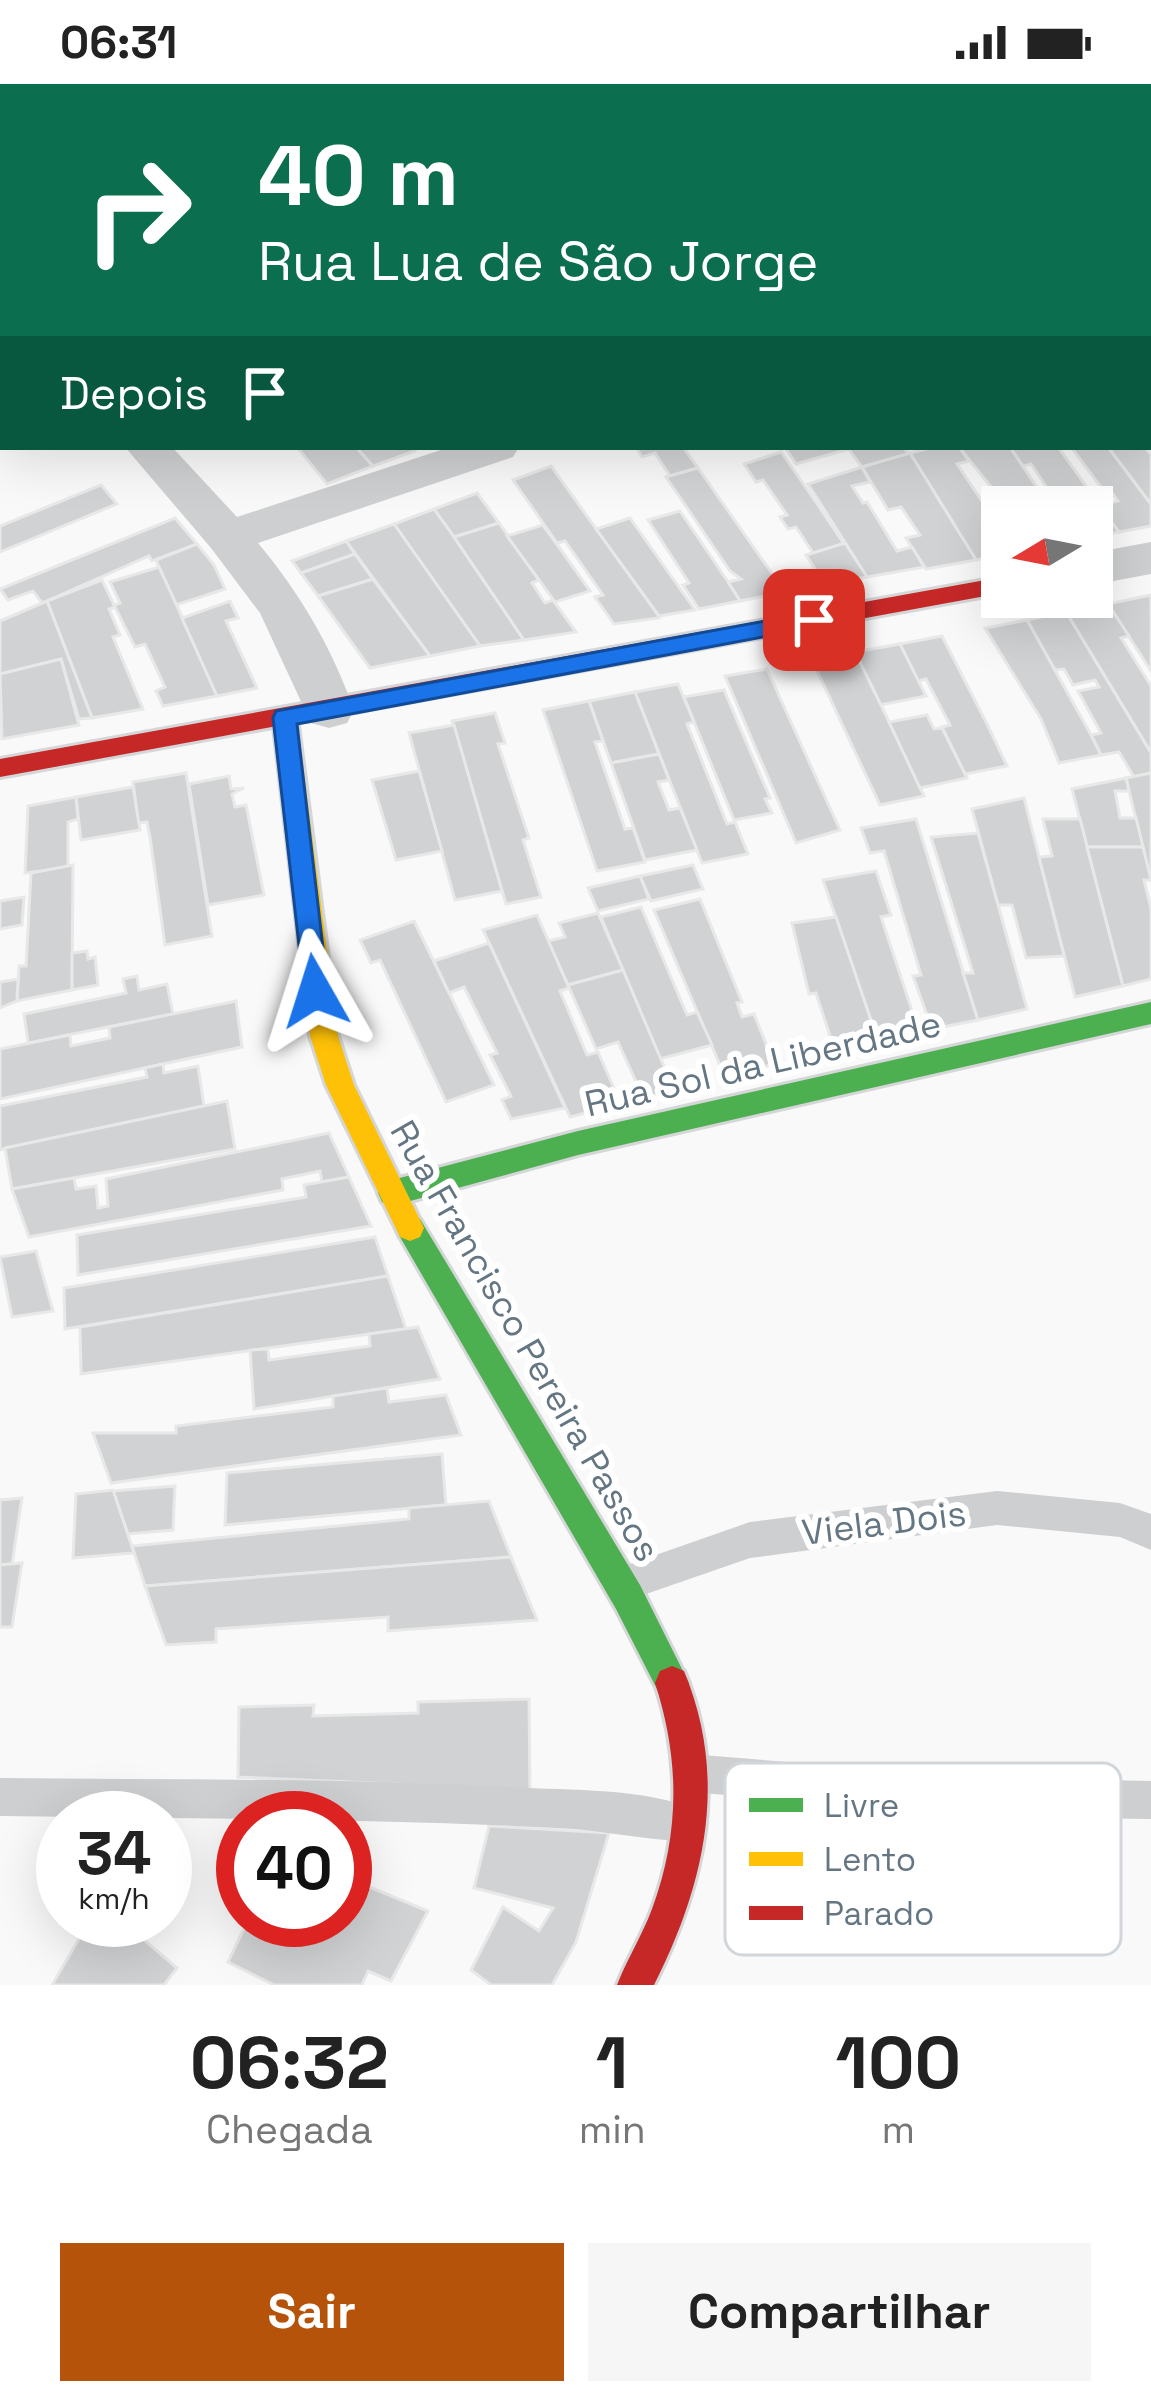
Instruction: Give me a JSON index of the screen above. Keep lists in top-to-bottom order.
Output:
{
  "streets": {
    "street": ["Rua Sol da Liberdade", "Rua Francisco Pereira Passos"],
    "lane": ["Viela Dois"]
  },
  "crossings": [
    ["Rua Sol da Liberdade", "Rua Francisco Pereira Passos"],
    ["Rua Francisco Pereira Passos", "Viela Dois"]
  ],
  "legend": ["Livre", "Lento", "Parado"],
  "north": "left",
  "page": {
    "status": "06:31",
    "turn": ["40 m", "Rua Lua de São Jorge"],
    "then": "Depois",
    "speed": "34 km/h",
    "limit": "40",
    "eta": [
      "06:32",
      "Chegada",
      "1",
      "min",
      "100",
      "m"
    ],
    "buttons": ["Sair", "Compartilhar"]
  }
}
